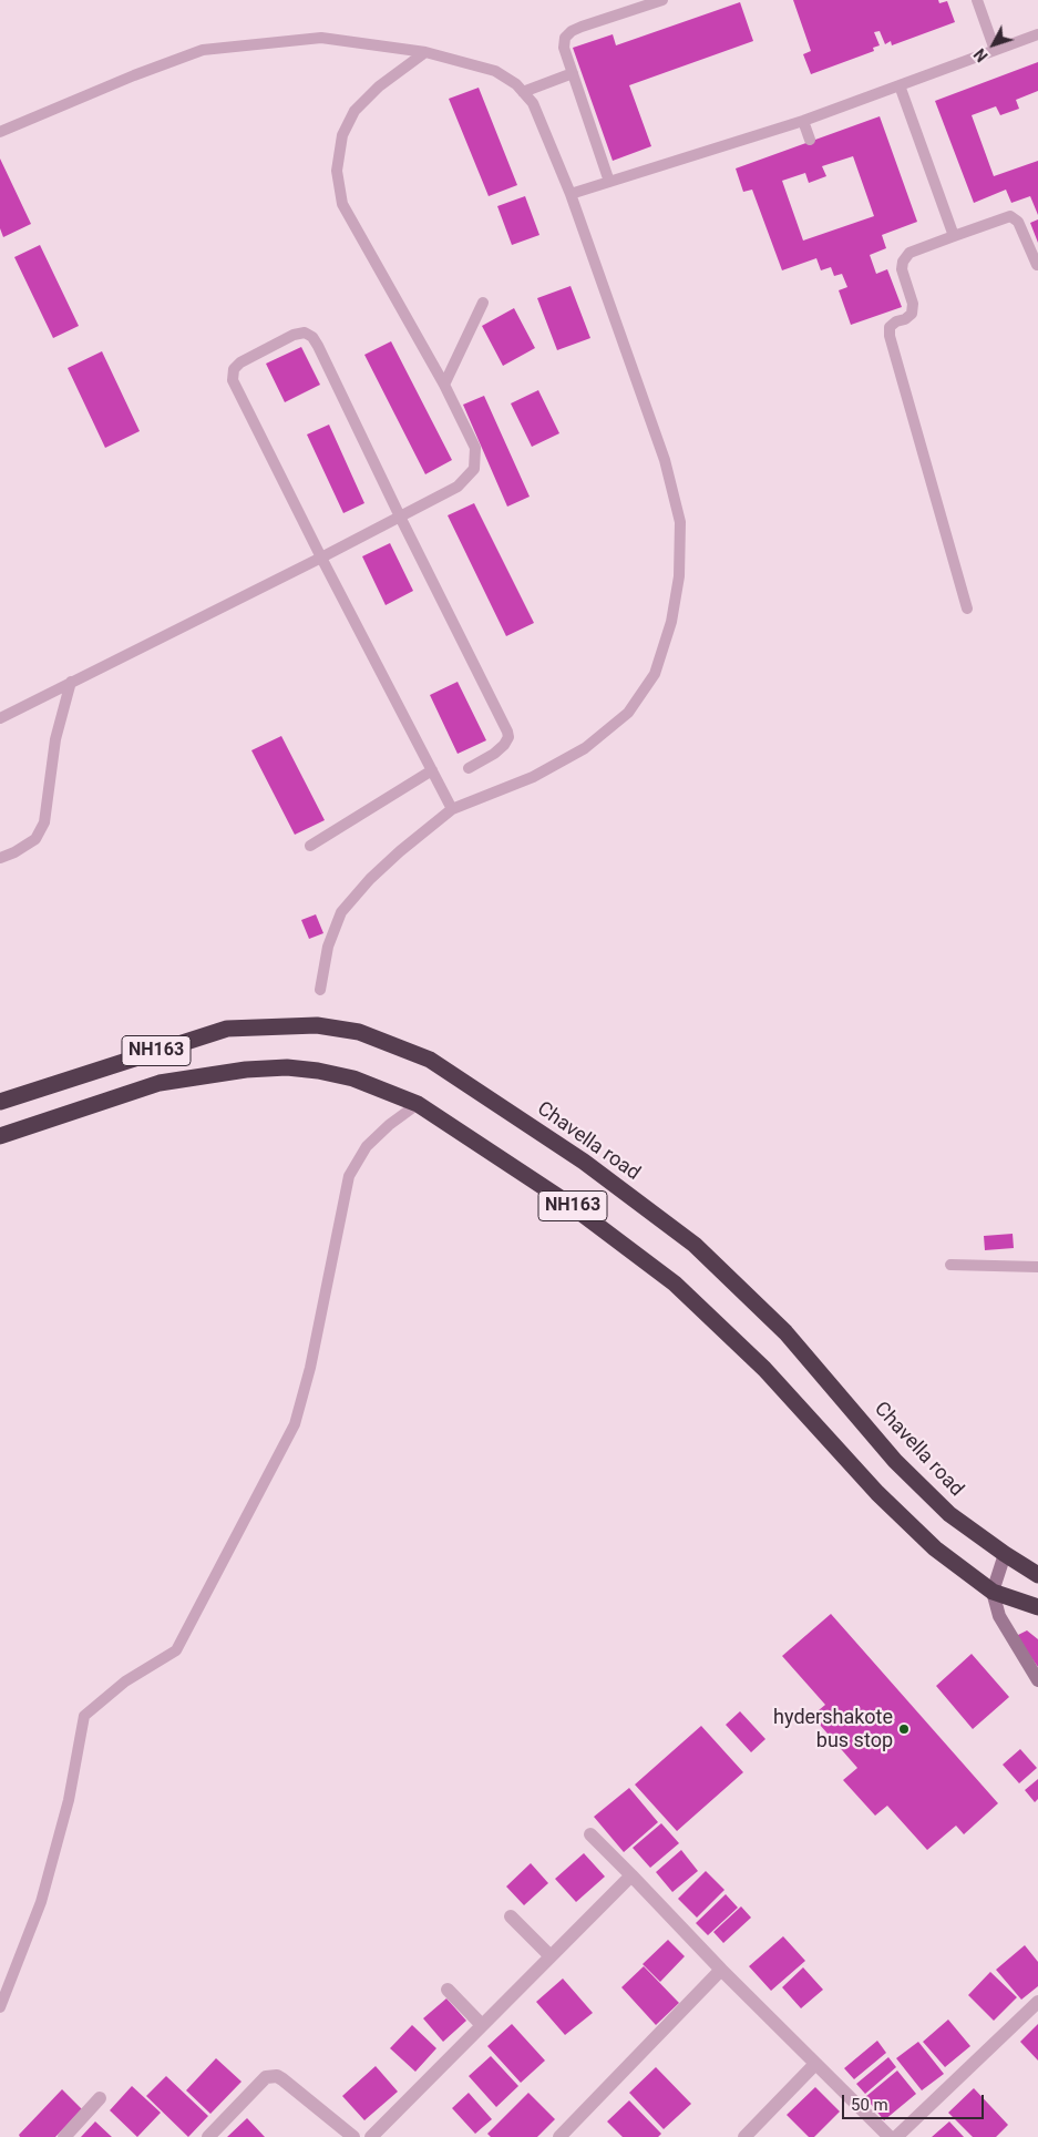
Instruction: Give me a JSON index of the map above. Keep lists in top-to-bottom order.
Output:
{
  "streets": {
    "highway": ["NH163", "Chavella road"]
  },
  "places": ["hydershakote bus stop"],
  "scale_bar": "50 m",
  "north": "bottom left"
}
